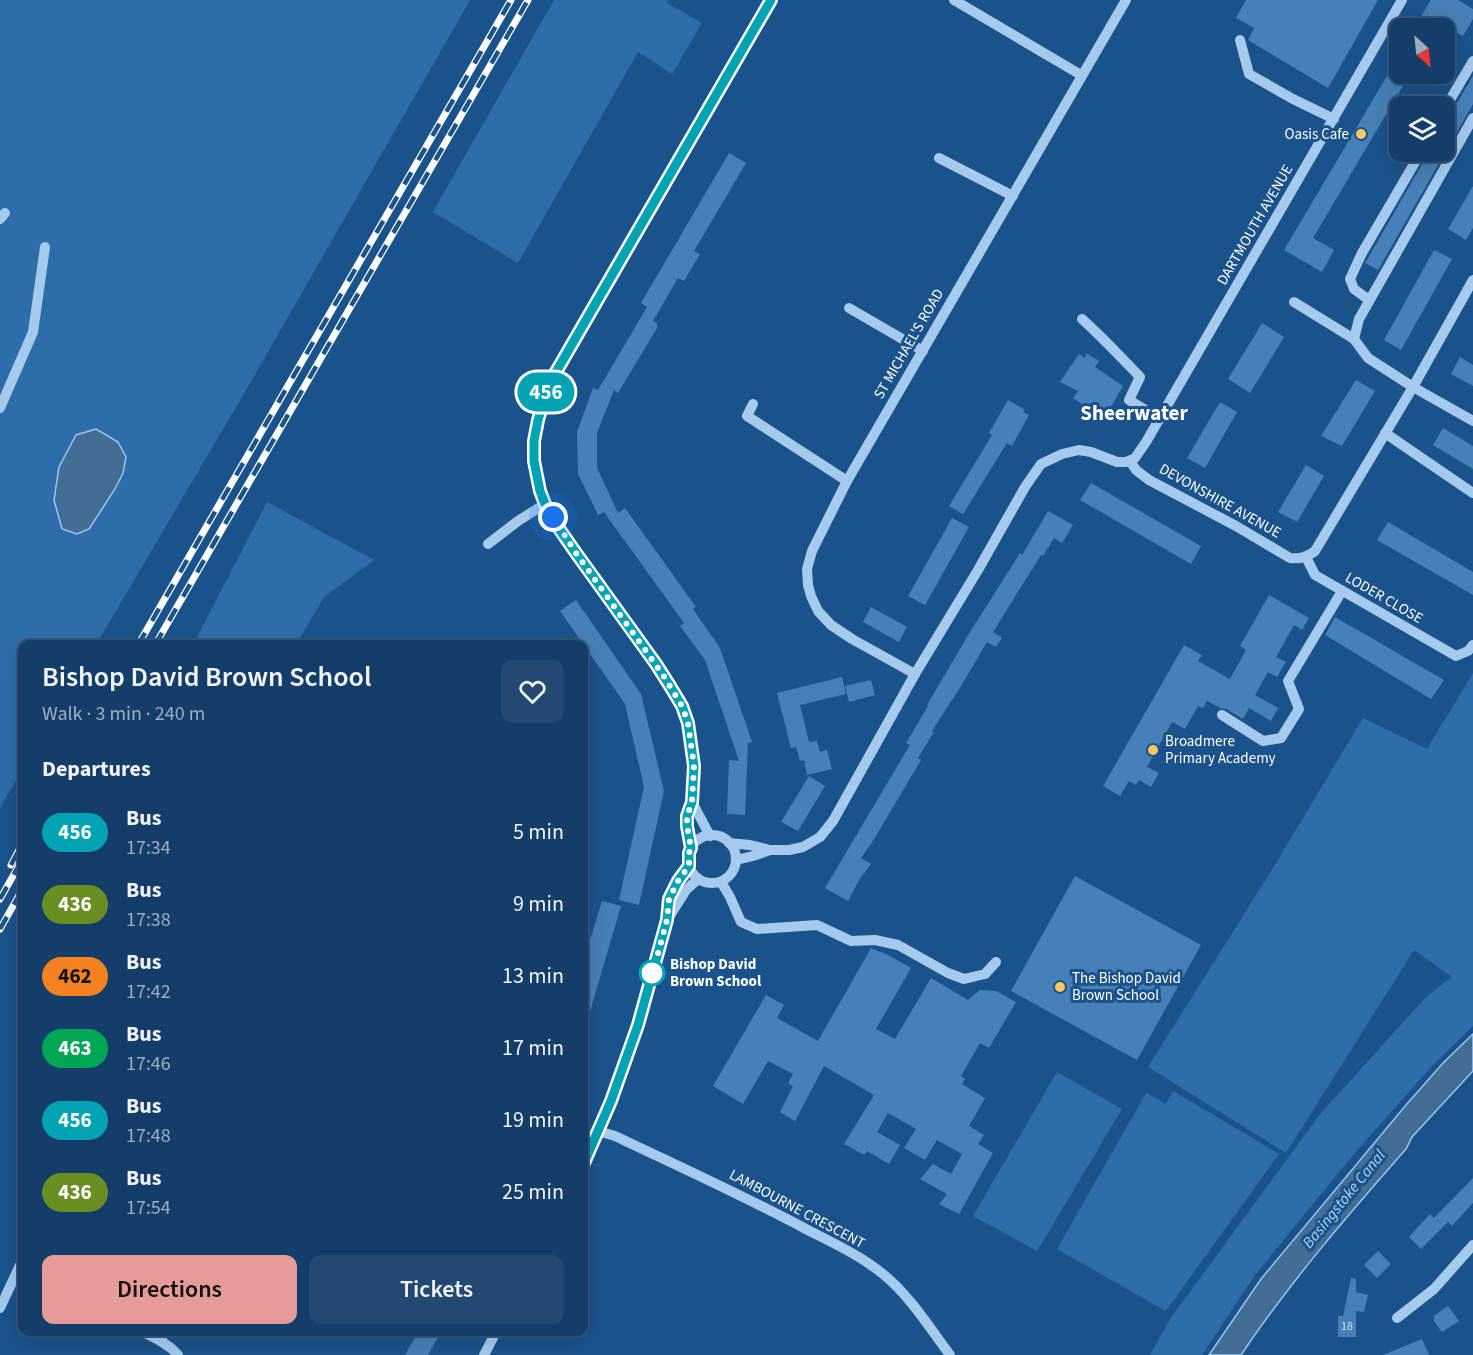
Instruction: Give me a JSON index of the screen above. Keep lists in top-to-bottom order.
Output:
{
  "streets": {
    "street": [
      "DARTMOUTH AVENUE",
      "ST MICHAEL'S ROAD",
      "DEVONSHIRE AVENUE",
      "LODER CLOSE",
      "LAMBOURNE CRESCENT"
    ]
  },
  "crossings": [
    ["DARTMOUTH AVENUE", "DEVONSHIRE AVENUE"],
    ["DEVONSHIRE AVENUE", "LODER CLOSE"]
  ],
  "districts": ["Sheerwater"],
  "water": ["Basingstoke Canal"],
  "places": [
    "Oasis Cafe",
    "Broadmere Primary Academy",
    "Bishop David Brown School",
    "The Bishop David Brown School"
  ],
  "lines": ["bus line 456"],
  "house_numbers": ["18"],
  "north": "bottom right",
  "page": {
    "on_map": "456",
    "heading": [
      ["Bishop David Brown School", "Walk · 3 min · 240 m"],
      "Departures"
    ],
    "list": [
      {
        "mark": "456",
        "name": "Bus",
        "note": "17:34",
        "value": "5 min"
      },
      {
        "mark": "436",
        "name": "Bus",
        "note": "17:38",
        "value": "9 min"
      },
      {
        "mark": "462",
        "name": "Bus",
        "note": "17:42",
        "value": "13 min"
      },
      {
        "mark": "463",
        "name": "Bus",
        "note": "17:46",
        "value": "17 min"
      },
      {
        "mark": "456",
        "name": "Bus",
        "note": "17:48",
        "value": "19 min"
      },
      {
        "mark": "436",
        "name": "Bus",
        "note": "17:54",
        "value": "25 min"
      }
    ],
    "buttons": ["Directions", "Tickets"]
  }
}
